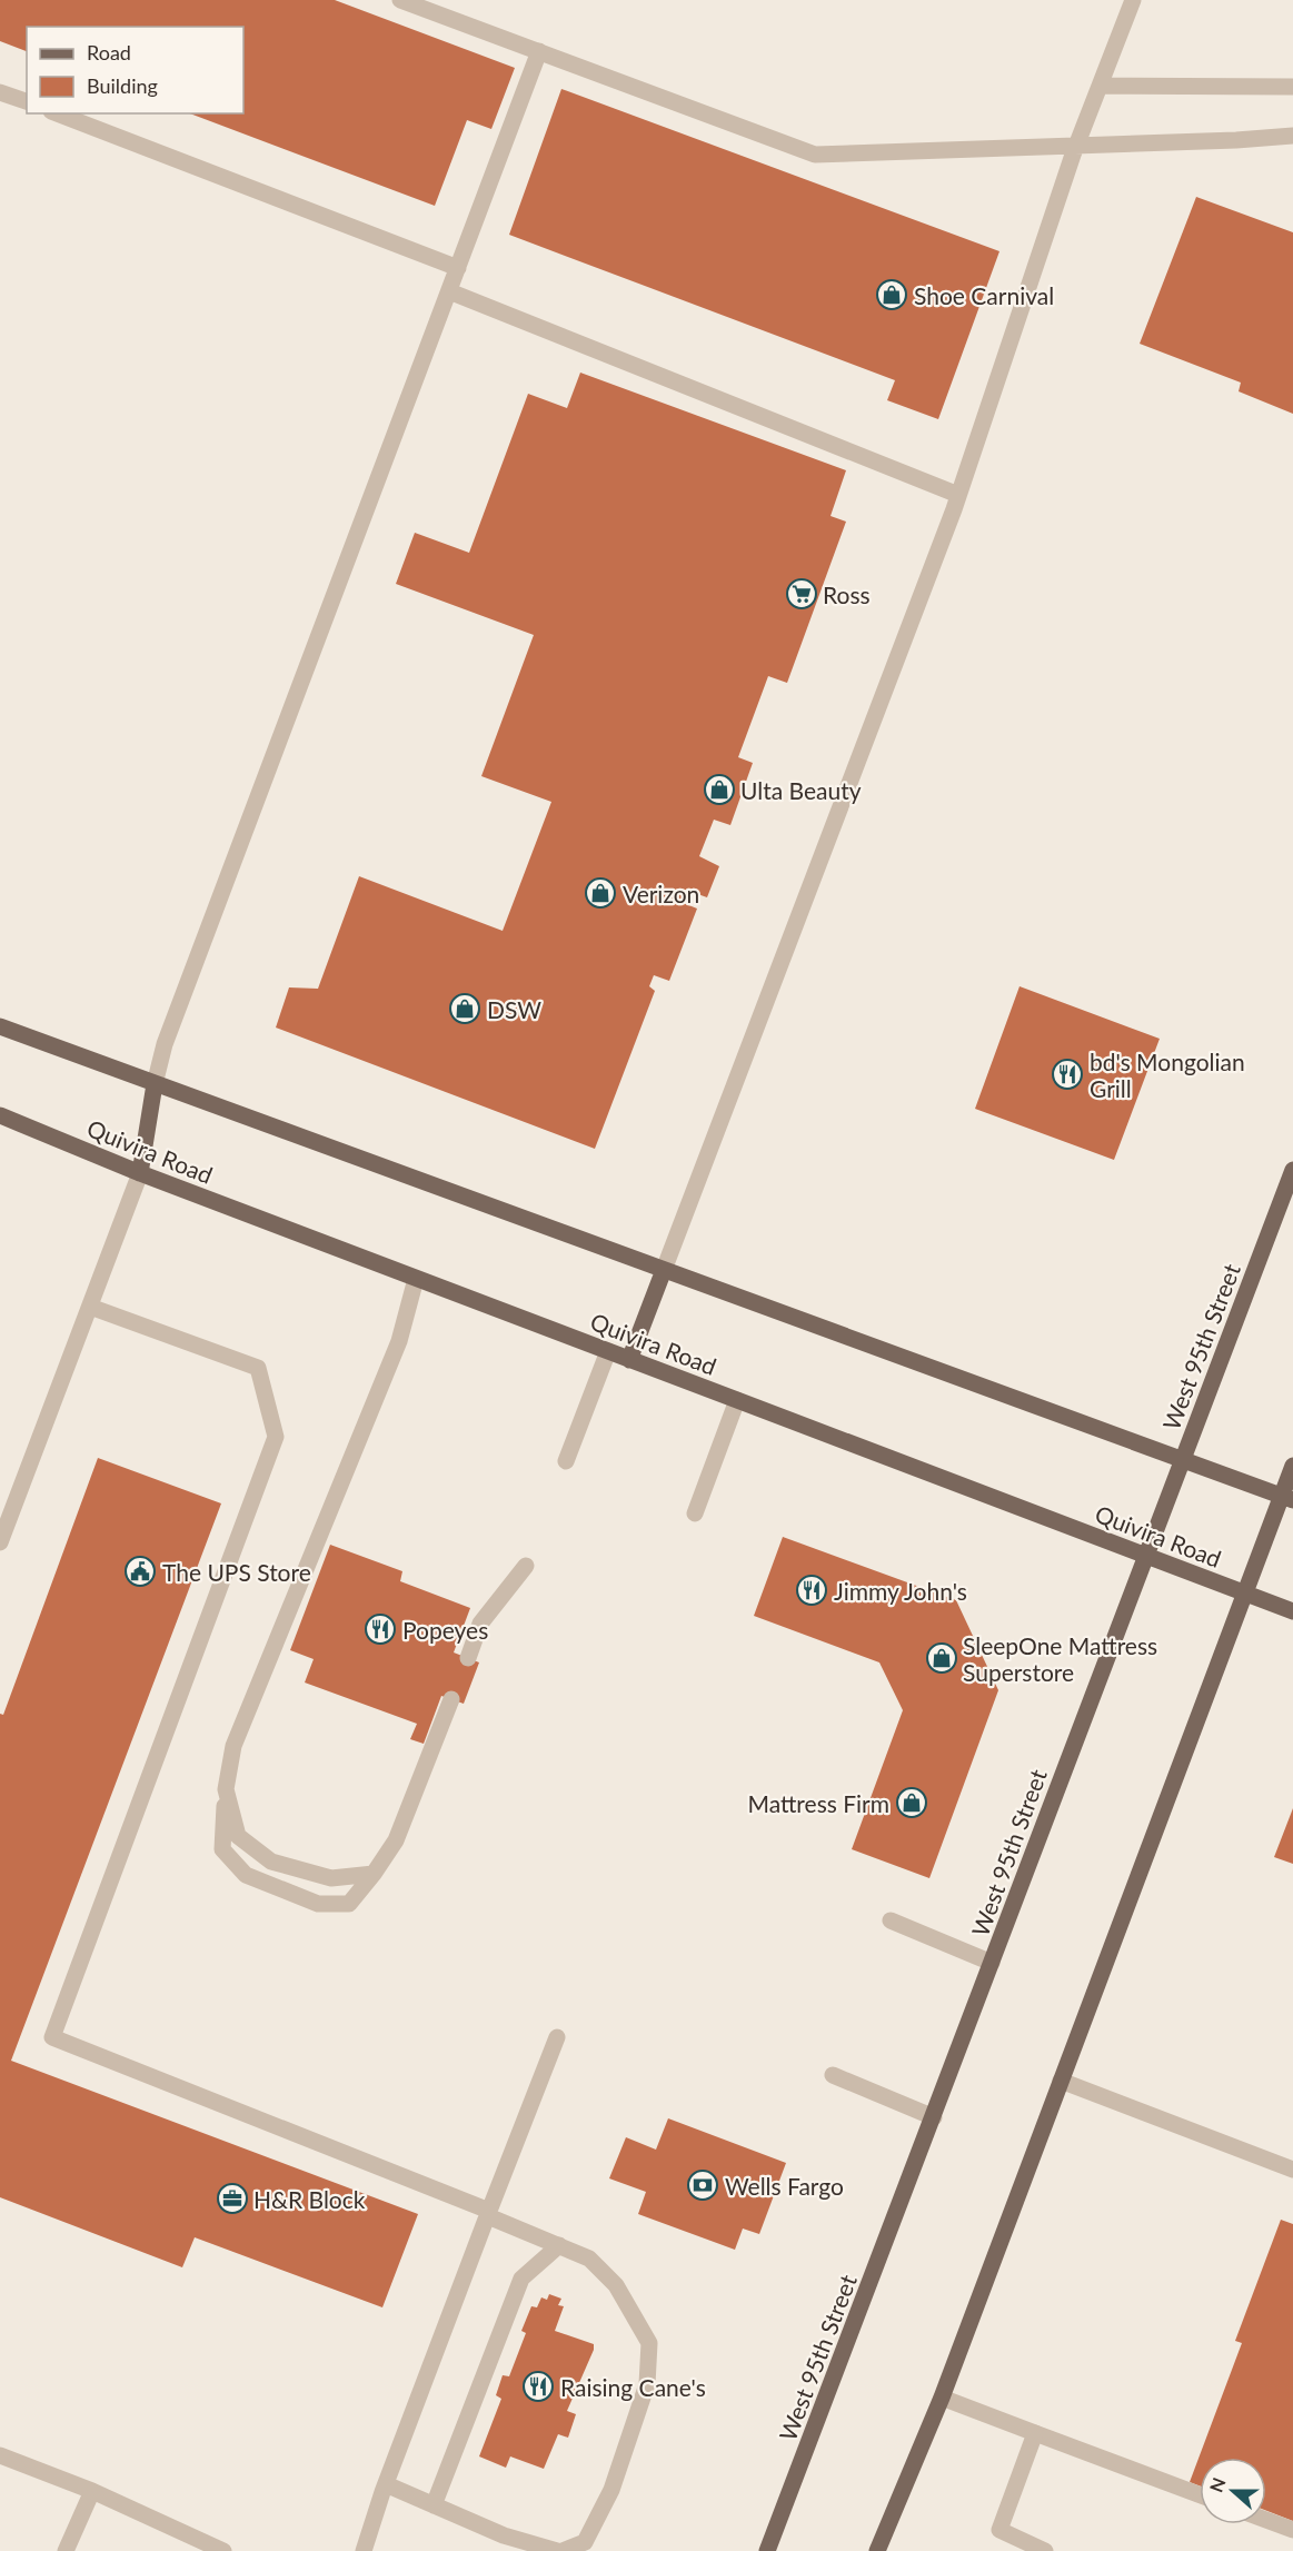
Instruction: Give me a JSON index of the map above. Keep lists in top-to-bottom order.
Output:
{
  "streets": {
    "main road": ["Quivira Road", "West 95th Street"]
  },
  "crossings": [
    ["Quivira Road", "West 95th Street"]
  ],
  "places": {
    "shop": [
      "Shoe Carnival",
      "Ulta Beauty",
      "Verizon",
      "DSW",
      "SleepOne Mattress Superstore",
      "Mattress Firm"
    ],
    "supermarket": ["Ross"],
    "restaurant": [
      "bd's Mongolian Grill",
      "Jimmy John's",
      "Popeyes",
      "Raising Cane's"
    ],
    "public building": ["The UPS Store"],
    "bank": ["Wells Fargo"],
    "office": ["H&R Block"]
  },
  "legend": ["Road", "Building"],
  "north": "left"
}
